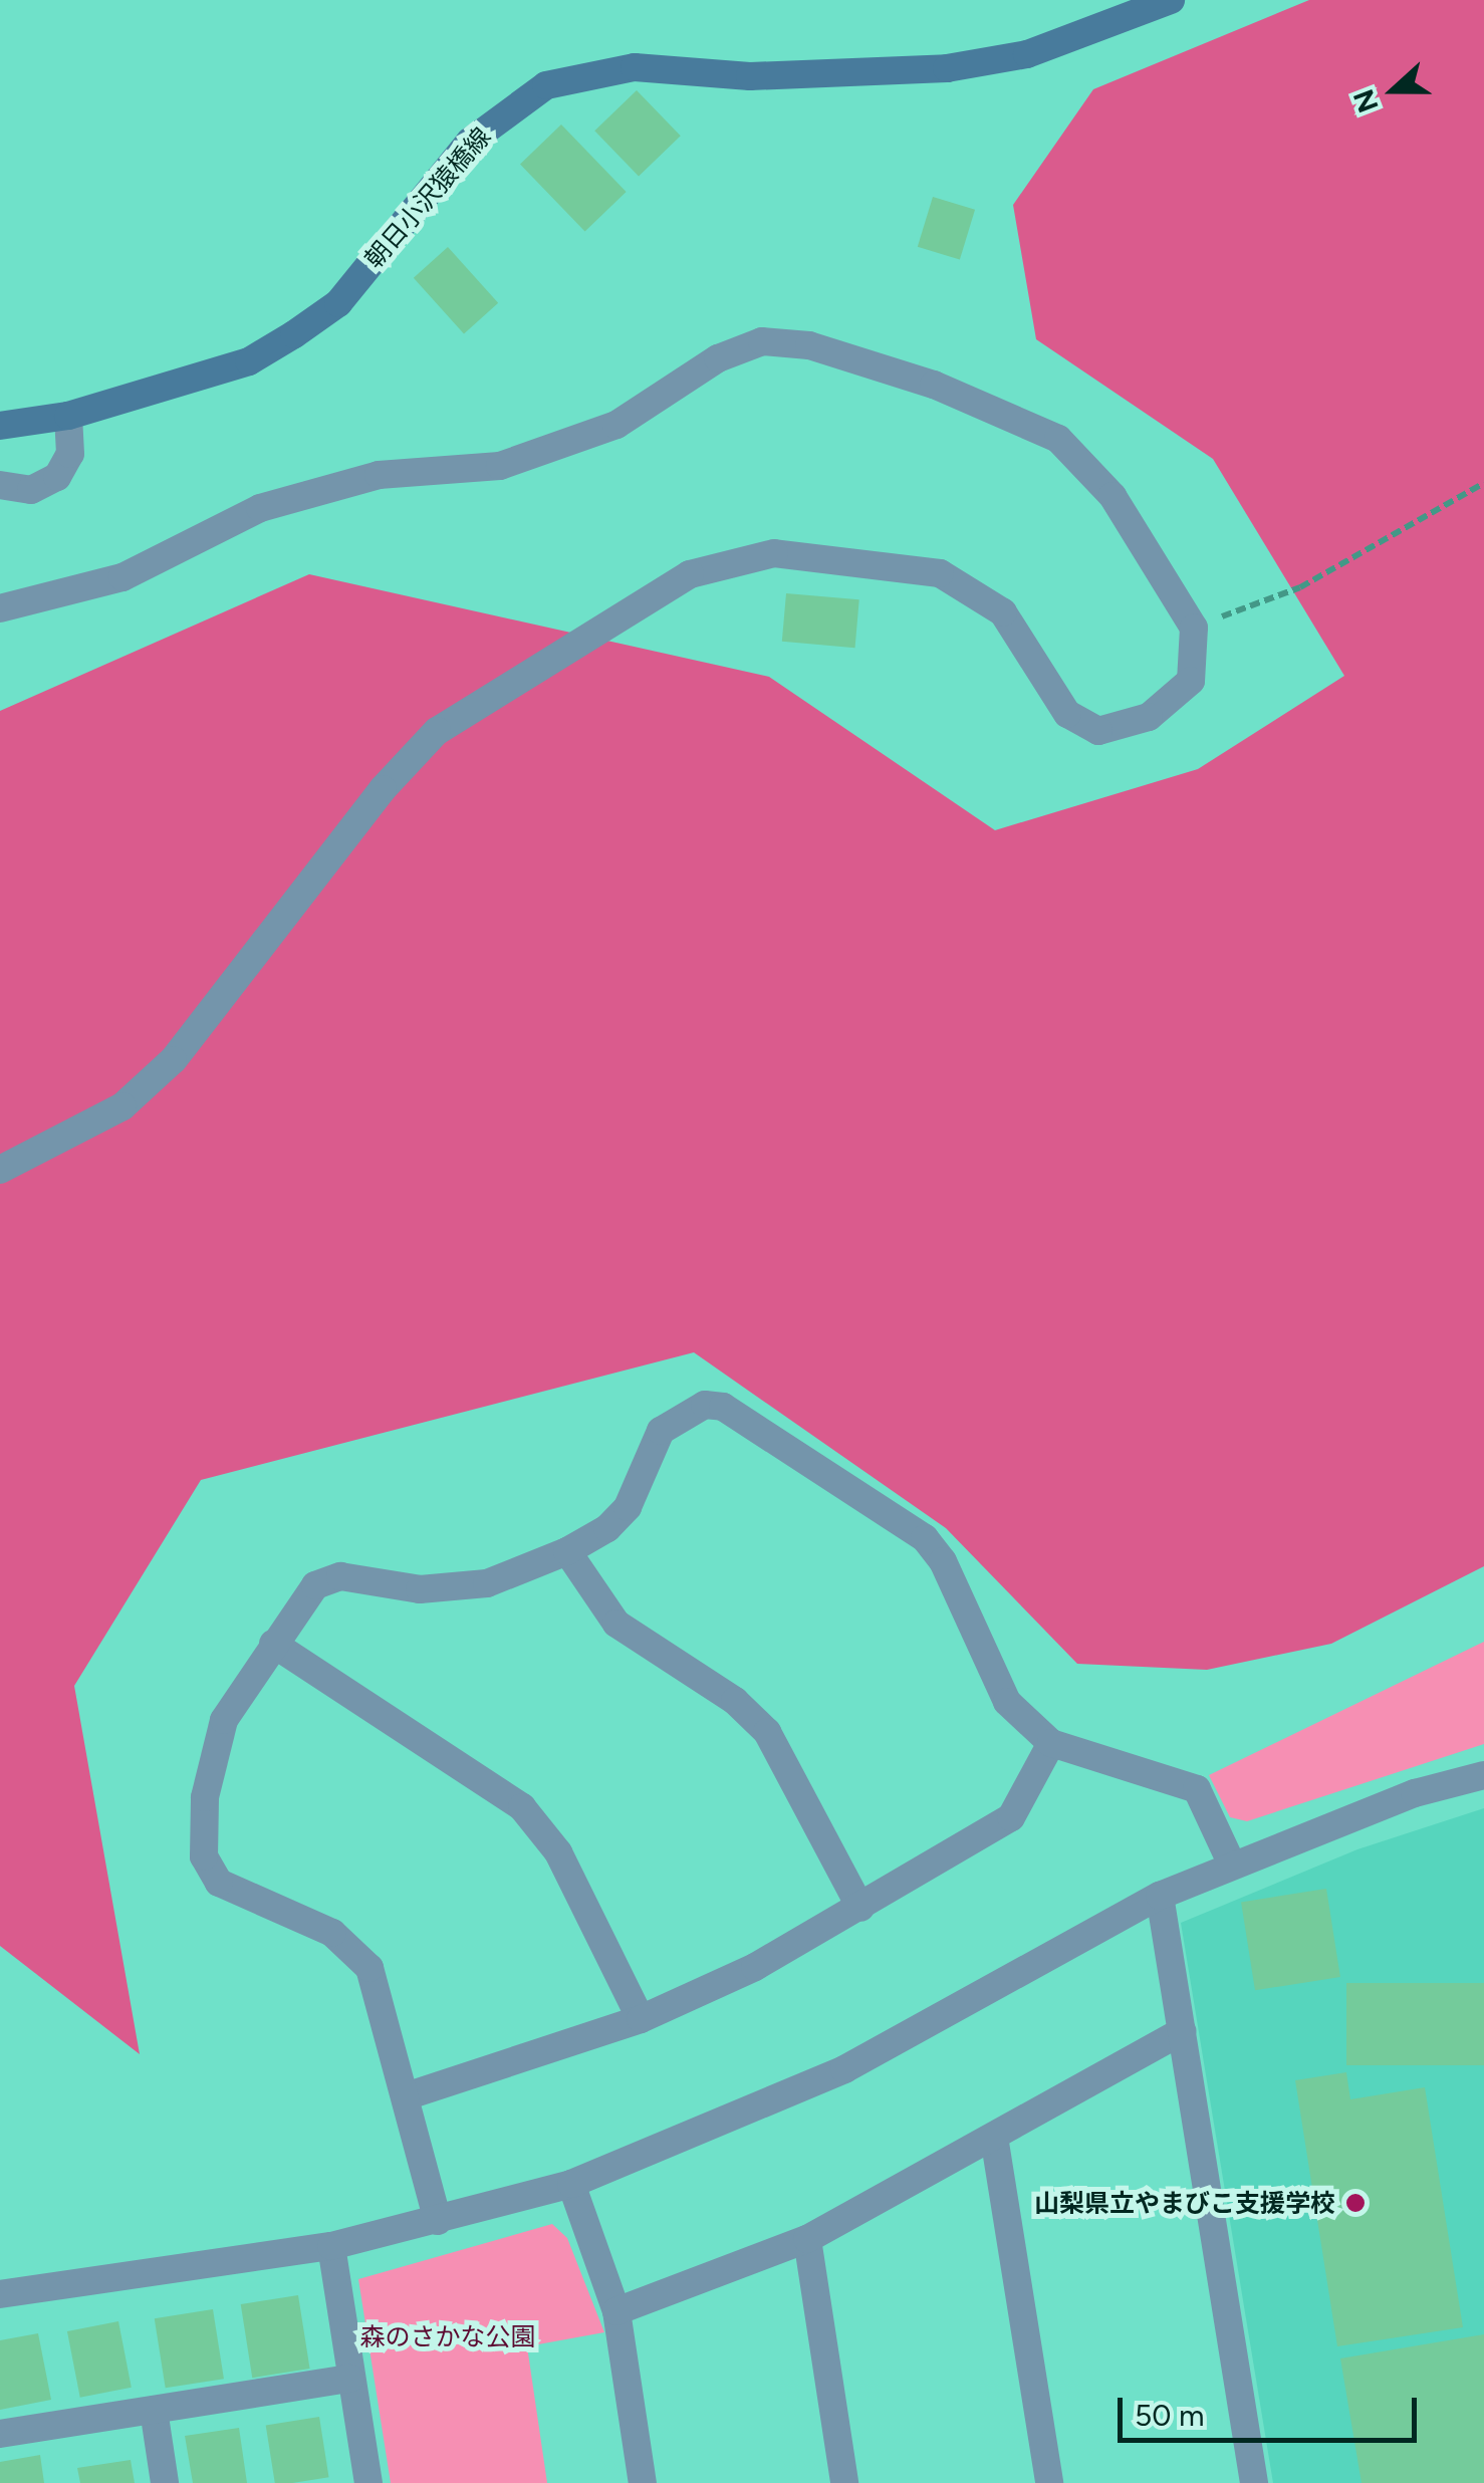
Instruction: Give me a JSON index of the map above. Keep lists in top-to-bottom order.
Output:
{
  "streets": {
    "main road": ["朝日小沢猿橋線"]
  },
  "parks": ["森のさかな公園"],
  "places": ["山梨県立やまびこ支援学校"],
  "scale_bar": "50 m",
  "north": "left"
}
